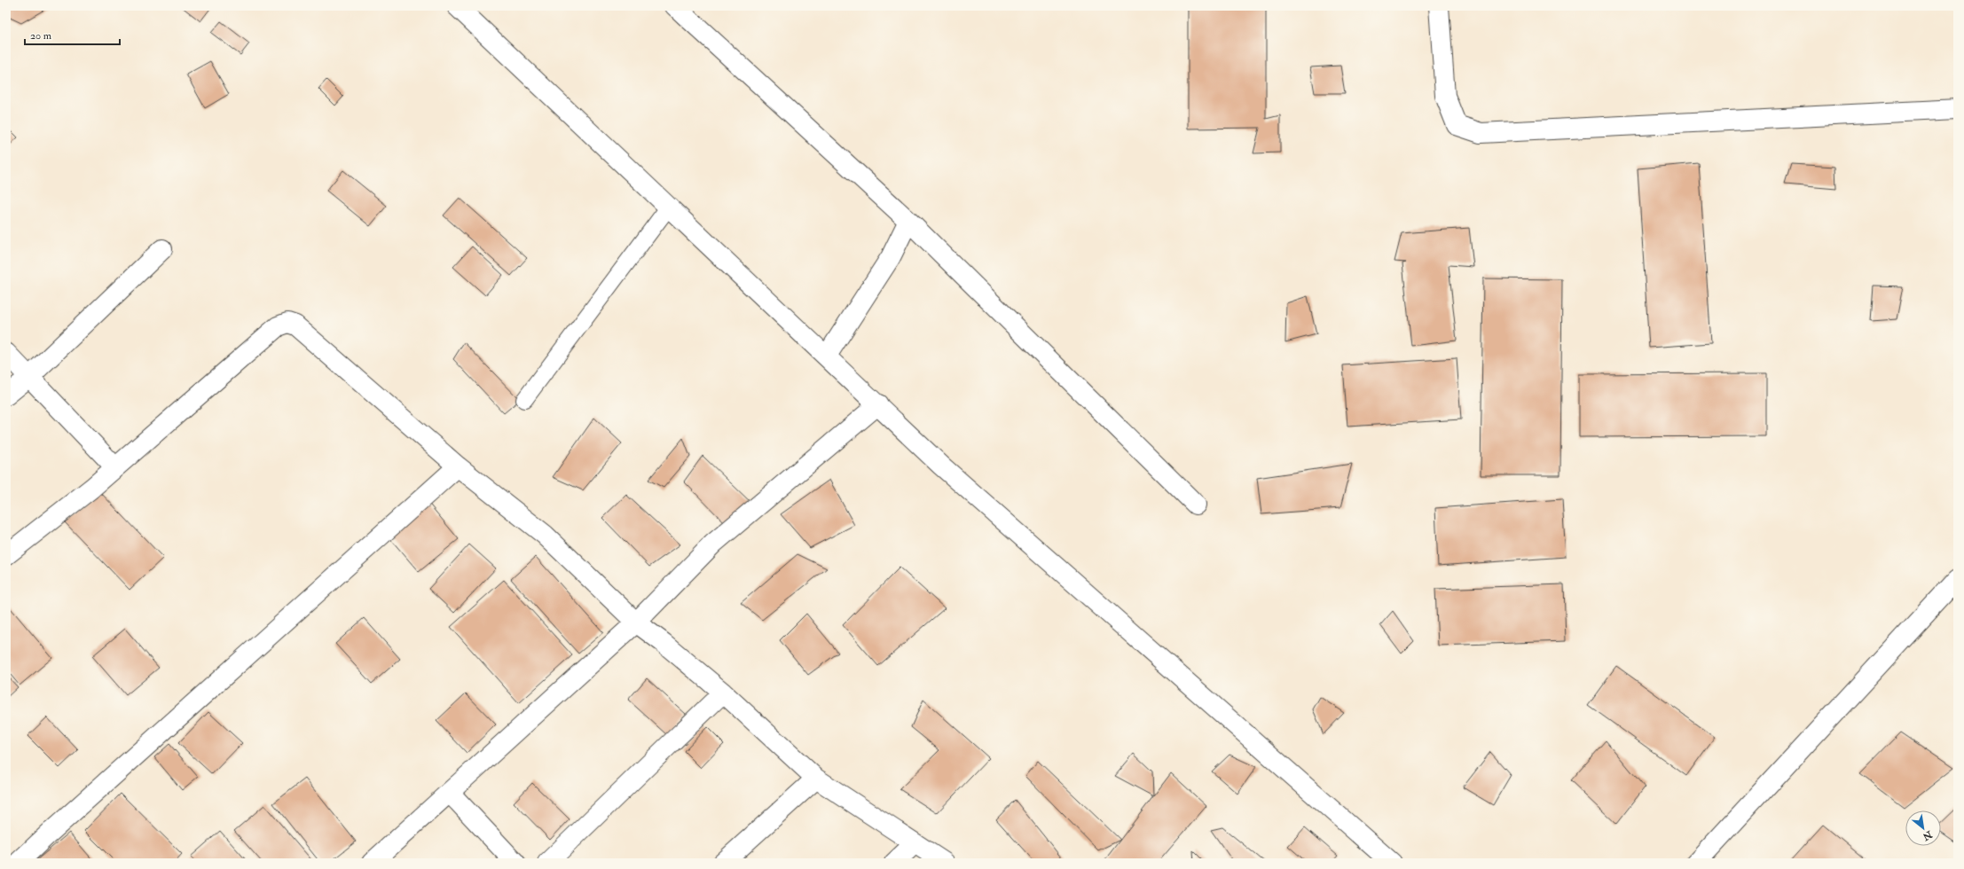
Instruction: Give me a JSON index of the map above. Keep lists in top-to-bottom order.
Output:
{
  "scale_bar": "20 m",
  "north": "bottom right"
}
